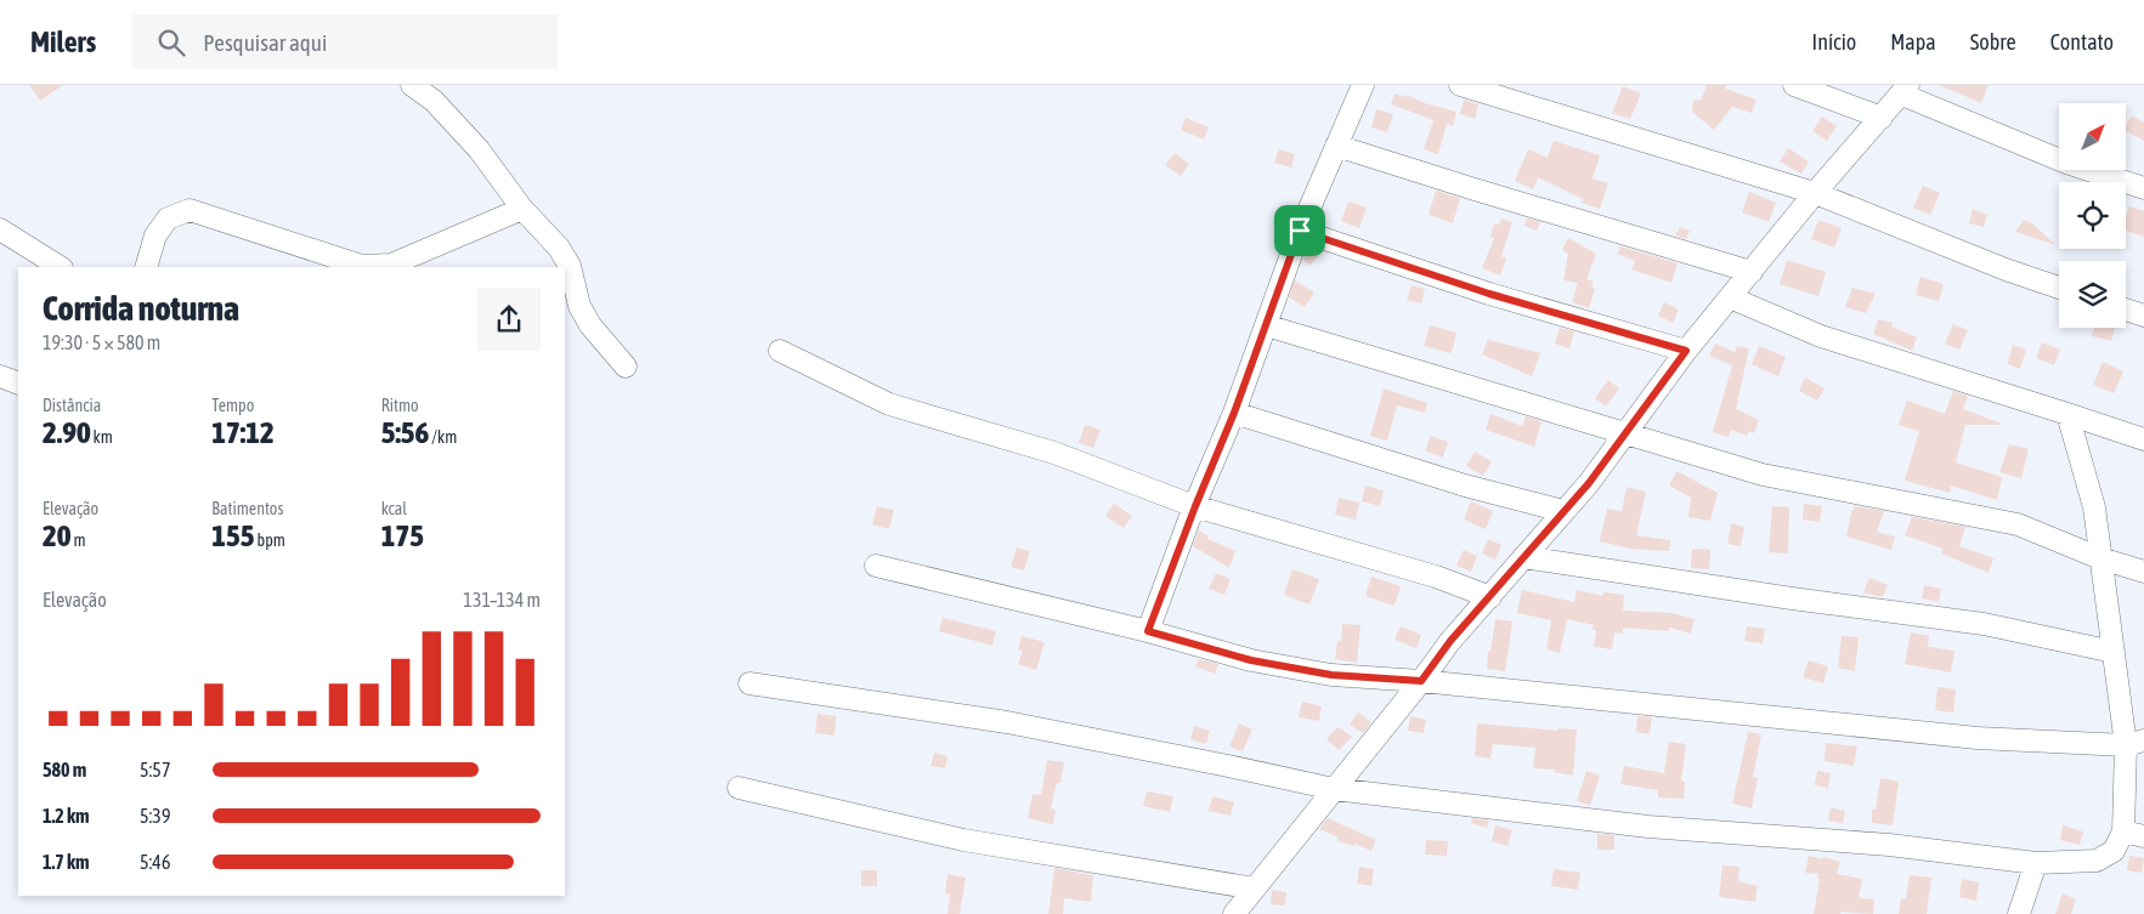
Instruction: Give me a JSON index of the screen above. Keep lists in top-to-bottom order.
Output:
{
  "north": "top right",
  "page": {
    "header": "Milers",
    "search": "Pesquisar aqui",
    "nav": [
      "Início",
      "Mapa",
      "Sobre",
      "Contato"
    ],
    "heading": ["Corrida noturna", "19:30 · 5 × 580 m"],
    "stats": [
      ["Distância", "2.90 km"],
      ["Tempo", "17:12"],
      ["Ritmo", "5:56 /km"],
      ["Elevação", "20 m"],
      ["Batimentos", "155 bpm"],
      ["kcal", "175"]
    ],
    "chart": ["Elevação", "131–134 m"],
    "list": [
      {
        "name": "580 m",
        "note": "5:57"
      },
      {
        "name": "1.2 km",
        "note": "5:39"
      },
      {
        "name": "1.7 km",
        "note": "5:46"
      }
    ]
  }
}
